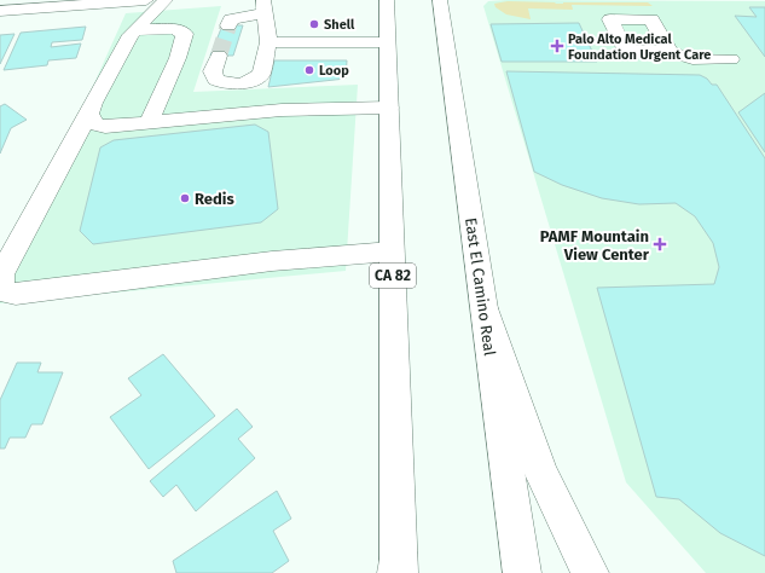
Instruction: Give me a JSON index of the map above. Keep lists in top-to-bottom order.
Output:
{
  "streets": {
    "main road": ["CA 82", "East El Camino Real"]
  },
  "places": {
    "other": ["Shell", "Loop", "Redis"],
    "health": ["Palo Alto Medical Foundation Urgent Care", "PAMF Mountain View Center"]
  }
}
